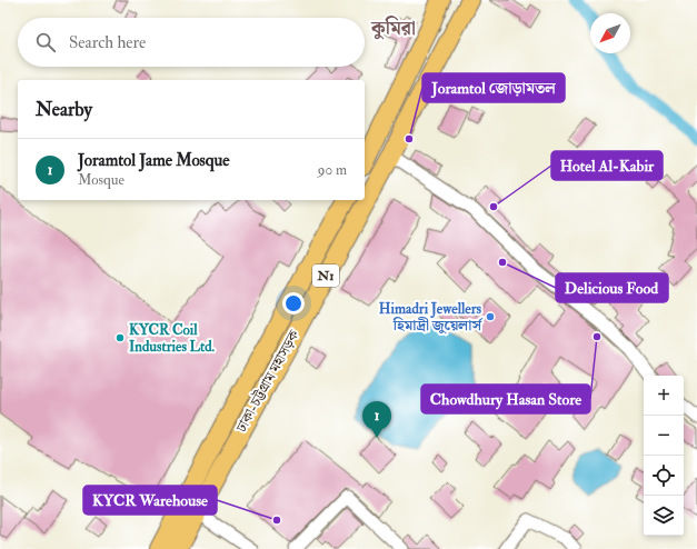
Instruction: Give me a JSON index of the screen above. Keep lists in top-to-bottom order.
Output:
{
  "streets": {
    "highway": ["N1", "ঢাকা-চট্টগ্রাম মহাসড়ক"]
  },
  "districts": ["কুমিরা"],
  "places": [
    "Joramtol জোড়ামতল",
    "Hotel Al-Kabir",
    "Delicious Food",
    "Himadri Jewellers হিমাদ্রী জুয়েলার্স",
    "Chowdhury Hasan Store",
    "KYCR Coil Industries Ltd.",
    "KYCR Warehouse"
  ],
  "north": "bottom left",
  "page": {
    "search": "Search here",
    "heading": "Nearby",
    "list": [
      {
        "mark": "1",
        "name": "Joramtol Jame Mosque",
        "note": "Mosque",
        "value": "90 m"
      }
    ],
    "map_buttons": ["+", "−"],
    "pins": "1"
  }
}
